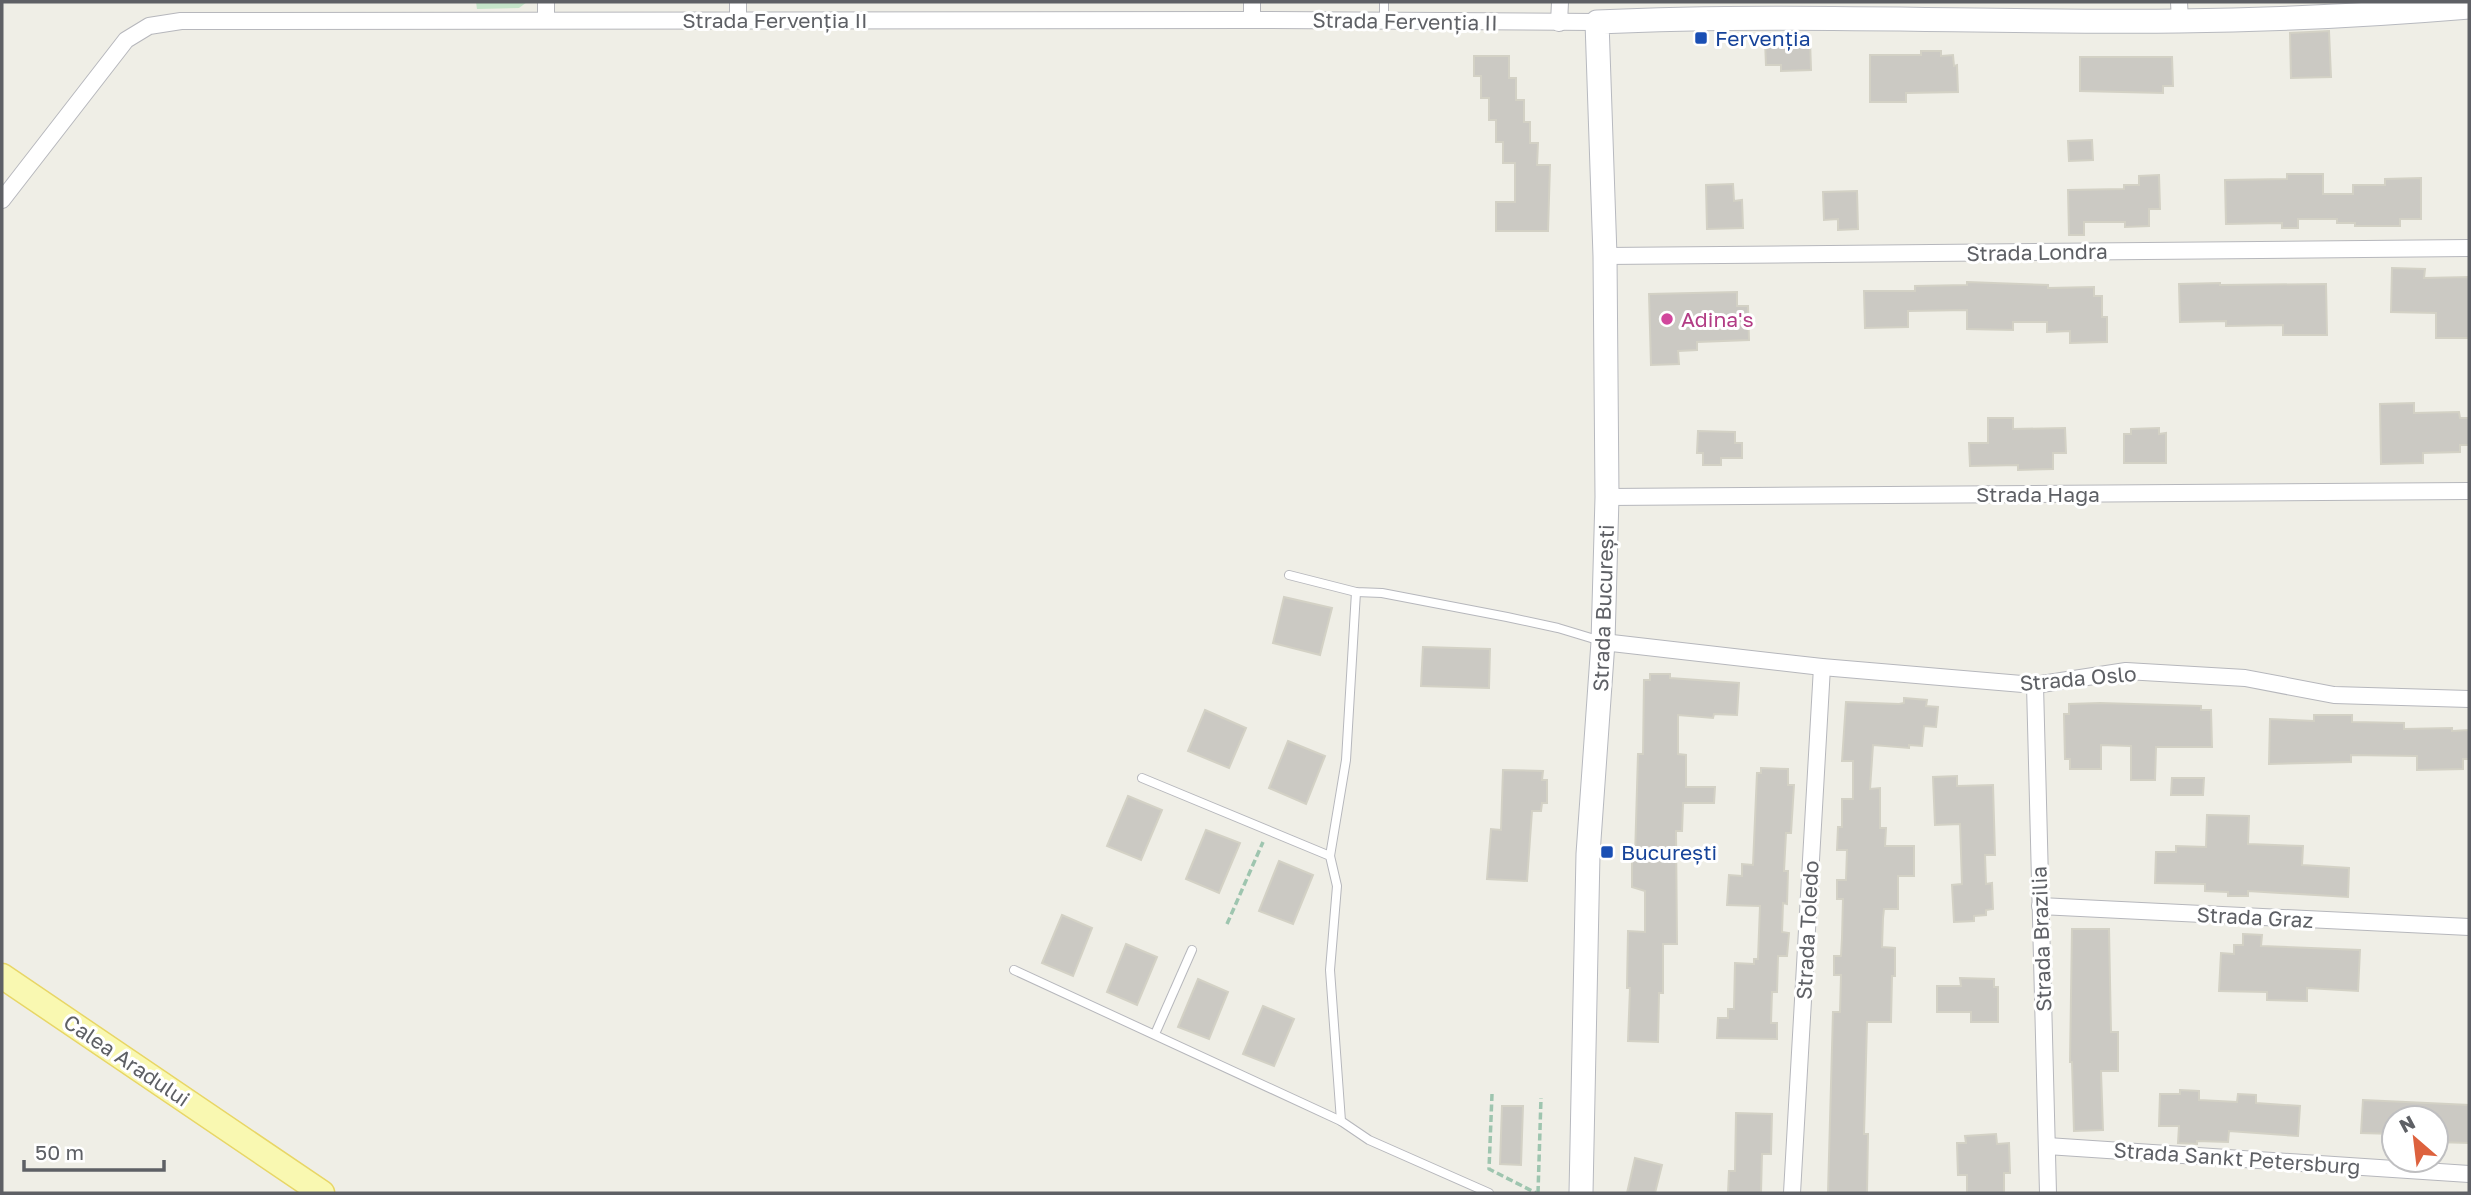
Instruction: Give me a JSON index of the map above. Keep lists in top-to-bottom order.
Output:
{
  "streets": {
    "main road": ["Calea Aradului"],
    "street": [
      "Strada Fervenția II",
      "Strada Londra",
      "Strada Haga",
      "Strada București",
      "Strada Oslo",
      "Strada Graz",
      "Strada Toledo",
      "Strada Brazilia",
      "Strada Sankt Petersburg"
    ]
  },
  "crossings": [
    ["Strada Fervenția II", "Strada București"],
    ["Strada Londra", "Strada București"],
    ["Strada Haga", "Strada București"],
    ["Strada București", "Strada Oslo"],
    ["Strada Oslo", "Strada Toledo"],
    ["Strada Oslo", "Strada Brazilia"],
    ["Strada Graz", "Strada Brazilia"],
    ["Strada Brazilia", "Strada Sankt Petersburg"]
  ],
  "places": {
    "transit": ["Fervenția", "București"],
    "other": ["Adina's"]
  },
  "scale_bar": "50 m",
  "north": "top left"
}
